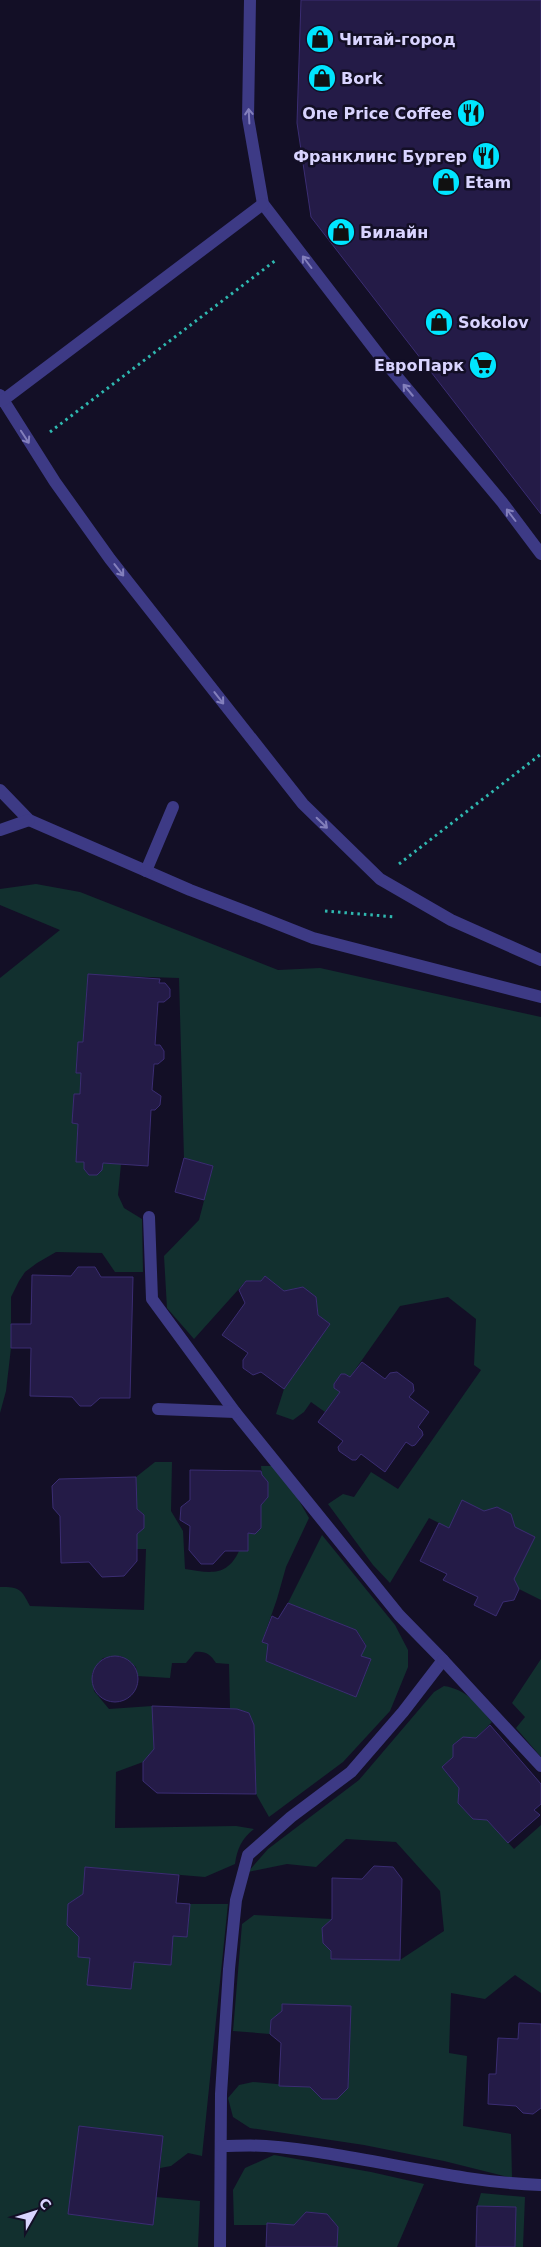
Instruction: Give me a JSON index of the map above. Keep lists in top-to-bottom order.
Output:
{
  "places": {
    "shop": [
      "Читай-город",
      "Bork",
      "Etam",
      "Билайн",
      "Sokolov"
    ],
    "restaurant": ["One Price Coffee", "Франклинс Бургер"],
    "supermarket": ["ЕвроПарк"]
  },
  "north": "top right"
}
